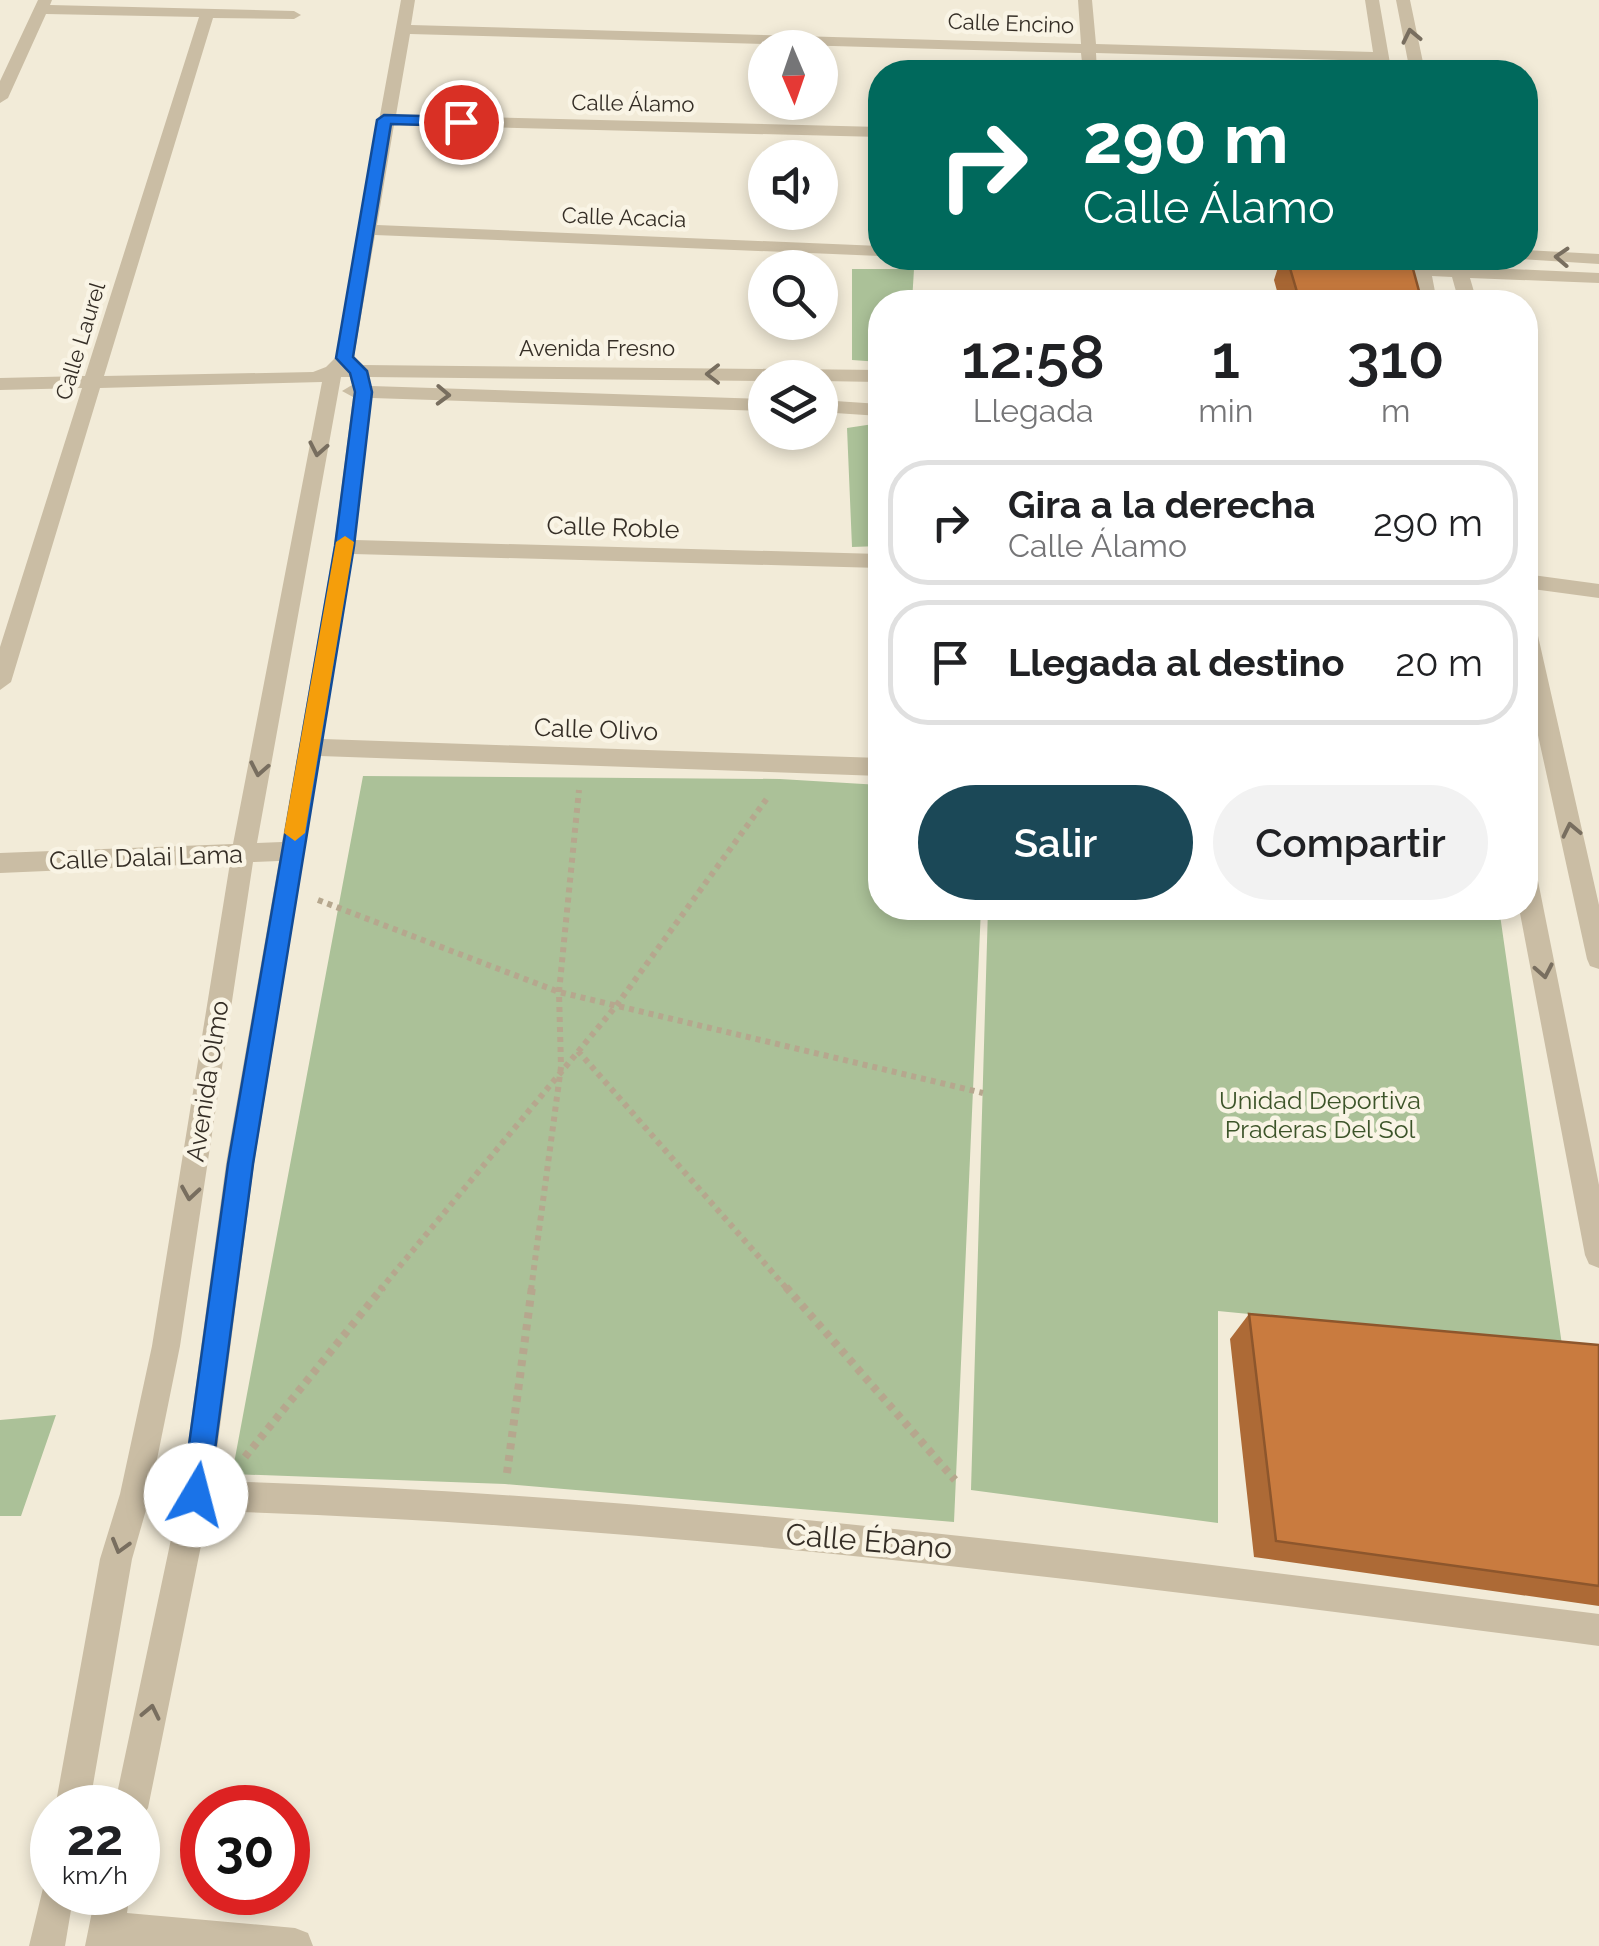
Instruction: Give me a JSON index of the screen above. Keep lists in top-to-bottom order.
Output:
{
  "streets": {
    "street": [
      "Calle Encino",
      "Calle Álamo",
      "Calle Acacia",
      "Calle Laurel",
      "Avenida Fresno",
      "Calle Roble",
      "Calle Olivo",
      "Calle Dalai Lama",
      "Avenida Olmo",
      "Calle Ébano"
    ]
  },
  "crossings": [
    ["Calle Encino", "Avenida Olmo"],
    ["Calle Álamo", "Avenida Olmo"],
    ["Calle Acacia", "Avenida Olmo"],
    ["Calle Laurel", "Avenida Fresno"],
    ["Avenida Fresno", "Avenida Olmo"],
    ["Calle Roble", "Avenida Olmo"],
    ["Calle Olivo", "Avenida Olmo"],
    ["Calle Dalai Lama", "Avenida Olmo"],
    ["Avenida Olmo", "Calle Ébano"]
  ],
  "parks": ["Unidad Deportiva Praderas Del Sol"],
  "north": "bottom",
  "page": {
    "turn": ["290 m", "Calle Álamo"],
    "eta": [
      "12:58",
      "Llegada",
      "1",
      "min",
      "310",
      "m"
    ],
    "list": [
      {
        "name": "Gira a la derecha",
        "note": "Calle Álamo",
        "value": "290 m"
      },
      {
        "name": "Llegada al destino",
        "value": "20 m"
      }
    ],
    "buttons": ["Salir", "Compartir"],
    "speed": "22 km/h",
    "limit": "30"
  }
}
